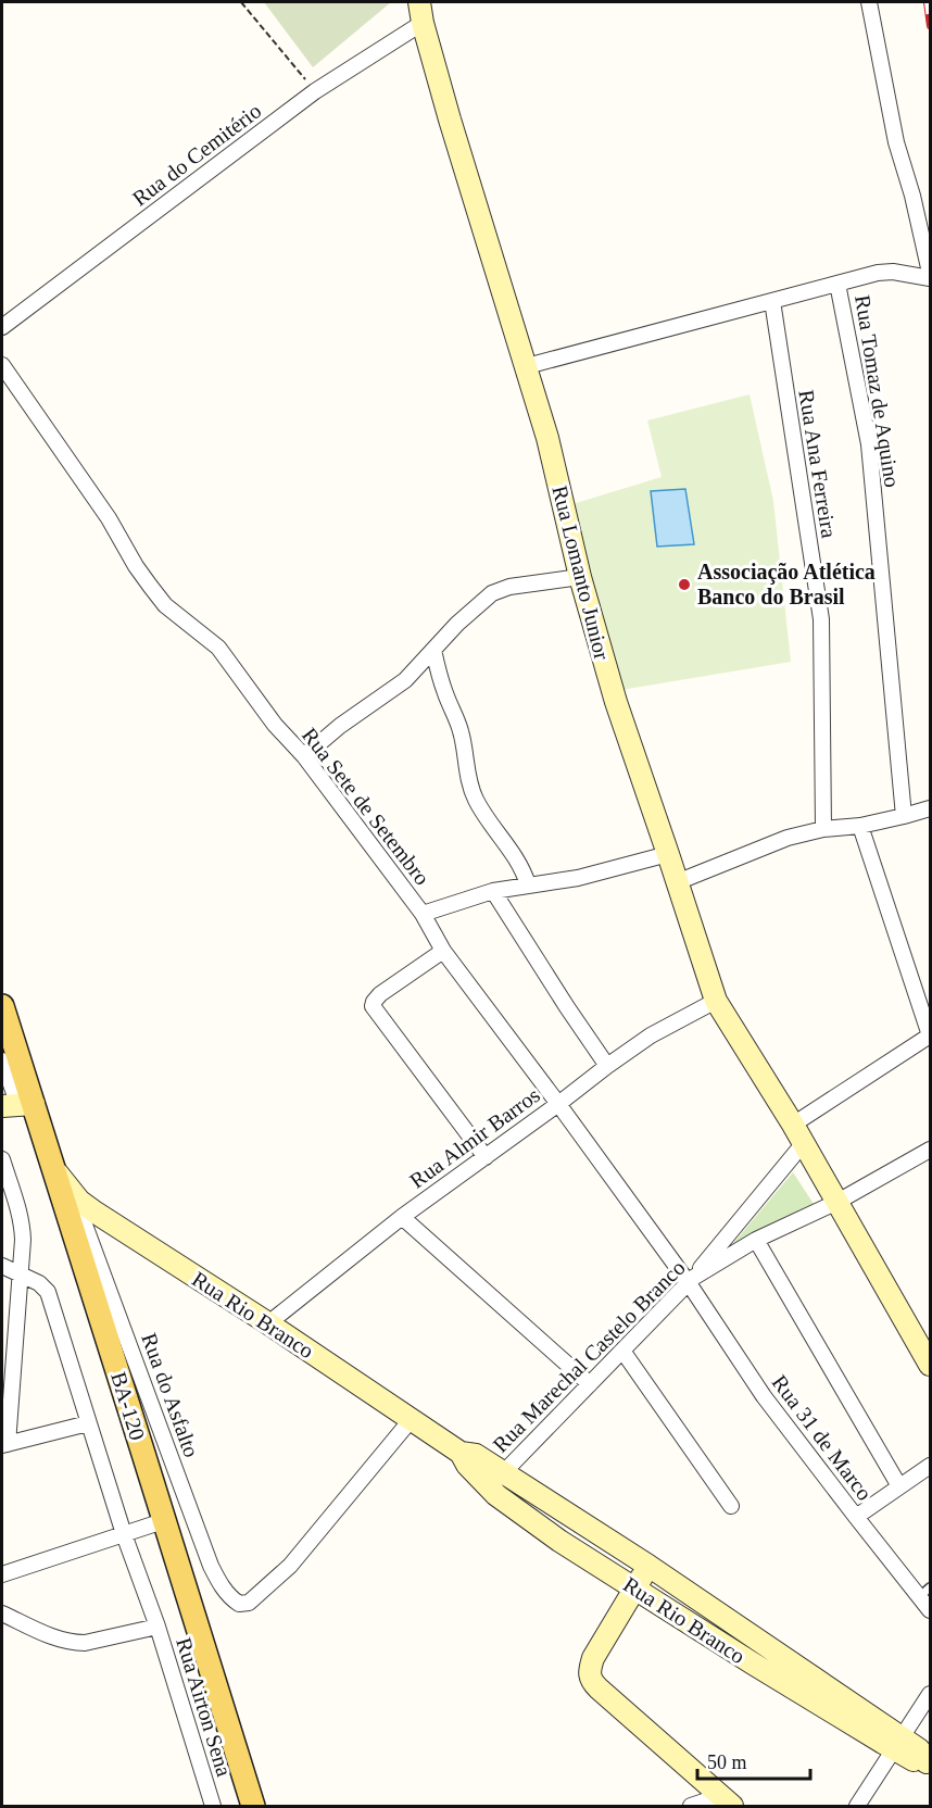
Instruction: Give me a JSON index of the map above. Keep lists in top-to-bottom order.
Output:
{
  "streets": {
    "main road": ["BA-120"],
    "street": [
      "Rua do Cemitério",
      "Rua Tomaz de Aquino",
      "Rua Ana Ferreira",
      "Rua Lomanto Junior",
      "Rua Sete de Setembro",
      "Rua Almir Barros",
      "Rua Rio Branco",
      "Rua Marechal Castelo Branco",
      "Rua do Asfalto",
      "Rua 31 de Marco",
      "Rua Airton Sena"
    ]
  },
  "crossings": [
    ["Rua do Cemitério", "Rua Lomanto Junior"],
    ["Rua Lomanto Junior", "Rua Almir Barros"],
    ["Rua Lomanto Junior", "Rua Marechal Castelo Branco"],
    ["Rua Sete de Setembro", "Rua Almir Barros"],
    ["Rua Sete de Setembro", "Rua Marechal Castelo Branco"],
    ["Rua Sete de Setembro", "Rua 31 de Marco"],
    ["Rua Almir Barros", "Rua Rio Branco"],
    ["Rua Rio Branco", "Rua Marechal Castelo Branco"],
    ["Rua Rio Branco", "Rua do Asfalto"],
    ["Rua Rio Branco", "BA-120"],
    ["Rua Marechal Castelo Branco", "Rua 31 de Marco"]
  ],
  "places": ["Associação Atlética Banco do Brasil"],
  "scale_bar": "50 m"
}
